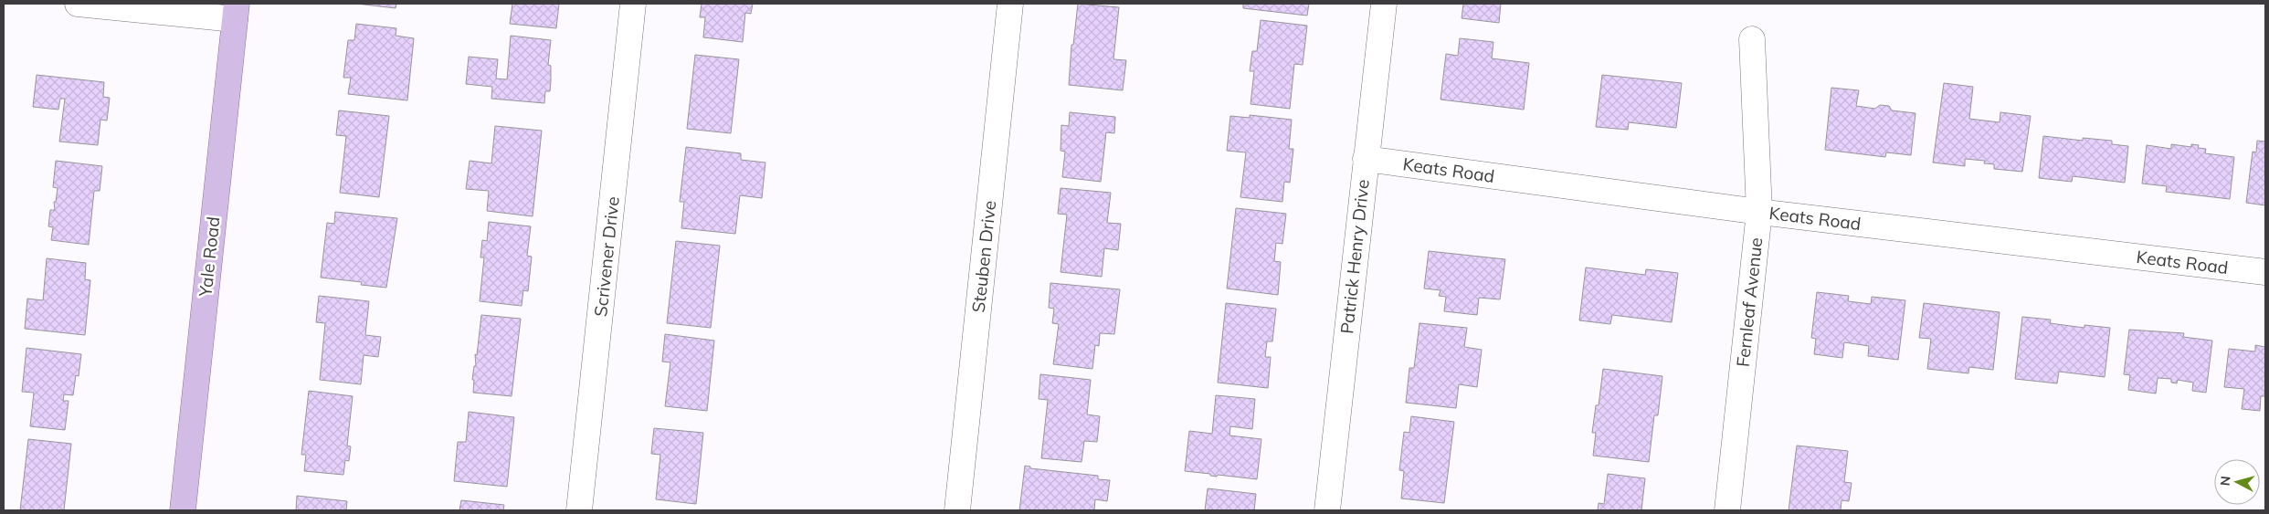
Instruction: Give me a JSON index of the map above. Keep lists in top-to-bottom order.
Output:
{
  "streets": {
    "main road": ["Yale Road"],
    "street": [
      "Keats Road",
      "Scrivener Drive",
      "Steuben Drive",
      "Patrick Henry Drive",
      "Fernleaf Avenue"
    ]
  },
  "crossings": [
    ["Keats Road", "Patrick Henry Drive"],
    ["Keats Road", "Fernleaf Avenue"]
  ],
  "north": "left"
}
